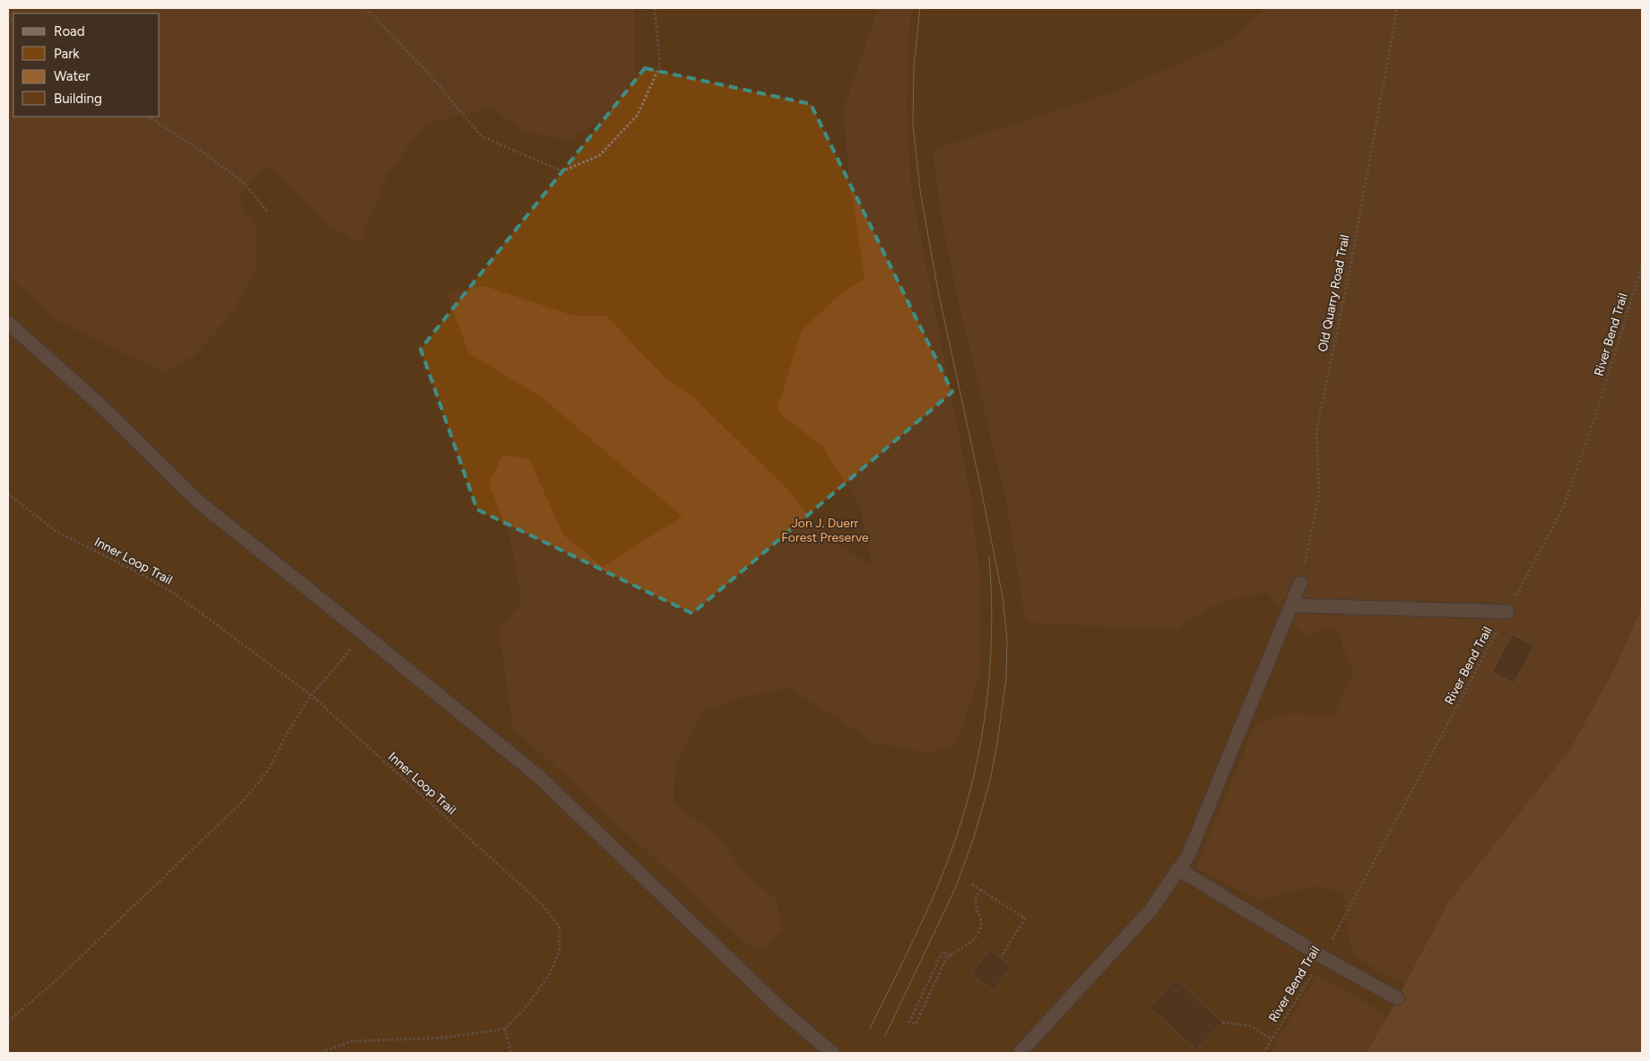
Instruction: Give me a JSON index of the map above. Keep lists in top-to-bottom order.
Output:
{
  "streets": {
    "path": ["Old Quarry Road Trail", "River Bend Trail", "Inner Loop Trail"]
  },
  "parks": ["Jon J. Duerr Forest Preserve"],
  "legend": [
    "Road",
    "Park",
    "Water",
    "Building"
  ]
}
